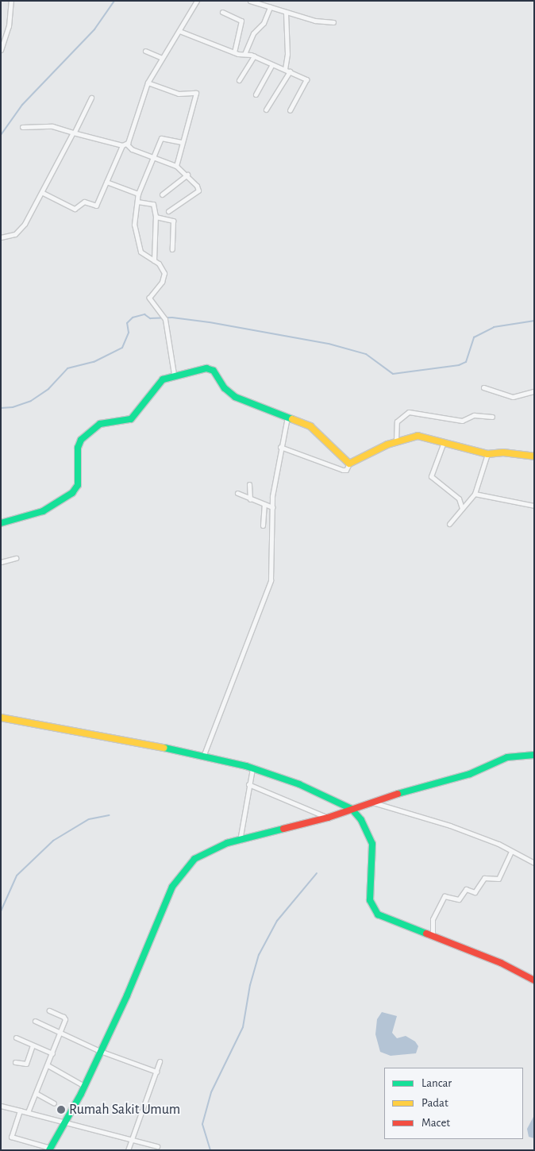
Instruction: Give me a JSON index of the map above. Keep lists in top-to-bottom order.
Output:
{
  "places": ["Rumah Sakit Umum"],
  "legend": ["Lancar", "Padat", "Macet"]
}
